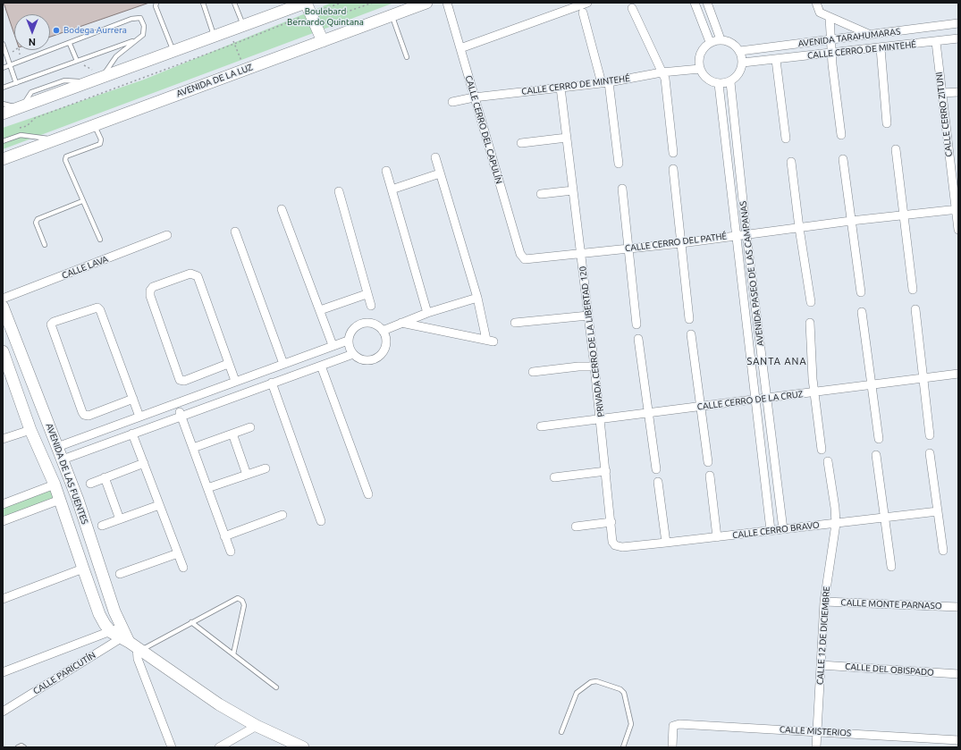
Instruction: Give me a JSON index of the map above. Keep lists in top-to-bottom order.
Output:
{
  "streets": {
    "main road": ["AVENIDA DE LA LUZ", "AVENIDA DE LAS FUENTES"],
    "street": [
      "AVENIDA TARAHUMARAS",
      "CALLE CERRO DE MINTEHÉ",
      "CALLE CERRO ZITUNI",
      "CALLE CERRO DEL CAPULÍN",
      "CALLE CERRO DEL PATHÉ",
      "CALLE LAVA",
      "AVENIDA PASEO DE LAS CAMPANAS",
      "PRIVADA CERRO DE LA LIBERTAD 120",
      "CALLE CERRO DE LA CRUZ",
      "CALLE CERRO BRAVO",
      "CALLE MONTE PARNASO",
      "CALLE 12 DE DICIEMBRE",
      "CALLE DEL OBISPADO",
      "CALLE PARICUTÍN",
      "CALLE MISTERIOS"
    ]
  },
  "crossings": [
    ["AVENIDA TARAHUMARAS", "CALLE CERRO DE MINTEHÉ"],
    ["AVENIDA TARAHUMARAS", "AVENIDA PASEO DE LAS CAMPANAS"],
    ["CALLE CERRO DE MINTEHÉ", "CALLE CERRO ZITUNI"],
    ["CALLE CERRO DE MINTEHÉ", "CALLE CERRO DEL CAPULÍN"],
    ["CALLE CERRO DE MINTEHÉ", "AVENIDA PASEO DE LAS CAMPANAS"],
    ["CALLE CERRO DE MINTEHÉ", "PRIVADA CERRO DE LA LIBERTAD 120"],
    ["CALLE CERRO ZITUNI", "CALLE CERRO DEL PATHÉ"],
    ["CALLE CERRO DEL CAPULÍN", "CALLE CERRO DEL PATHÉ"],
    ["CALLE CERRO DEL PATHÉ", "AVENIDA PASEO DE LAS CAMPANAS"],
    ["CALLE CERRO DEL PATHÉ", "PRIVADA CERRO DE LA LIBERTAD 120"],
    ["AVENIDA PASEO DE LAS CAMPANAS", "CALLE CERRO DE LA CRUZ"],
    ["AVENIDA PASEO DE LAS CAMPANAS", "CALLE CERRO BRAVO"],
    ["PRIVADA CERRO DE LA LIBERTAD 120", "CALLE CERRO DE LA CRUZ"],
    ["PRIVADA CERRO DE LA LIBERTAD 120", "CALLE CERRO BRAVO"],
    ["AVENIDA DE LAS FUENTES", "CALLE PARICUTÍN"],
    ["CALLE CERRO BRAVO", "CALLE 12 DE DICIEMBRE"],
    ["CALLE MONTE PARNASO", "CALLE 12 DE DICIEMBRE"],
    ["CALLE 12 DE DICIEMBRE", "CALLE DEL OBISPADO"],
    ["CALLE 12 DE DICIEMBRE", "CALLE MISTERIOS"]
  ],
  "districts": ["SANTA ANA"],
  "parks": ["Boulebard Bernardo Quintana"],
  "places": ["Bodega Aurrera"],
  "north": "bottom"
}
